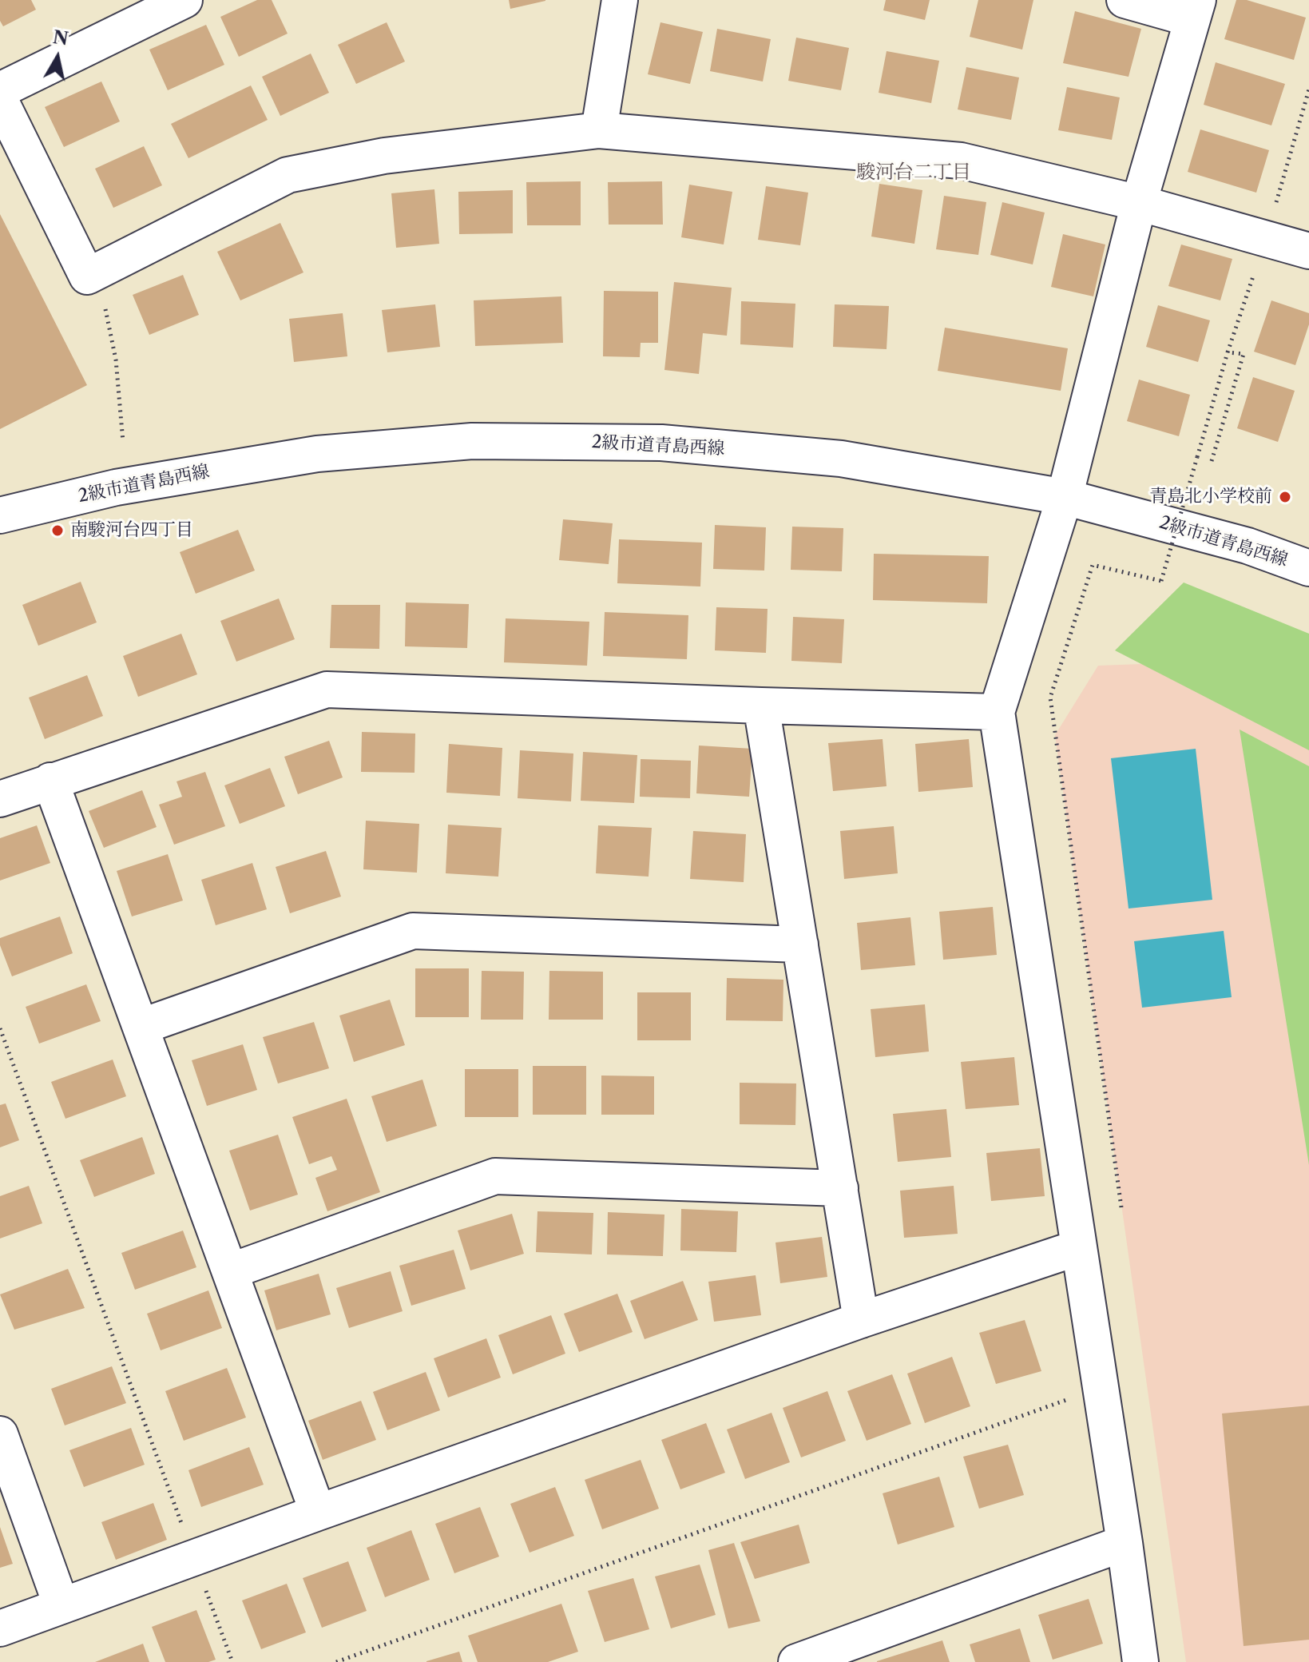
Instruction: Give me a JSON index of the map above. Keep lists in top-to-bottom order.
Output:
{
  "streets": {
    "street": ["2級市道青島西線"]
  },
  "districts": ["駿河台二丁目"],
  "places": ["青島北小学校前", "南駿河台四丁目"],
  "north": "top"
}
